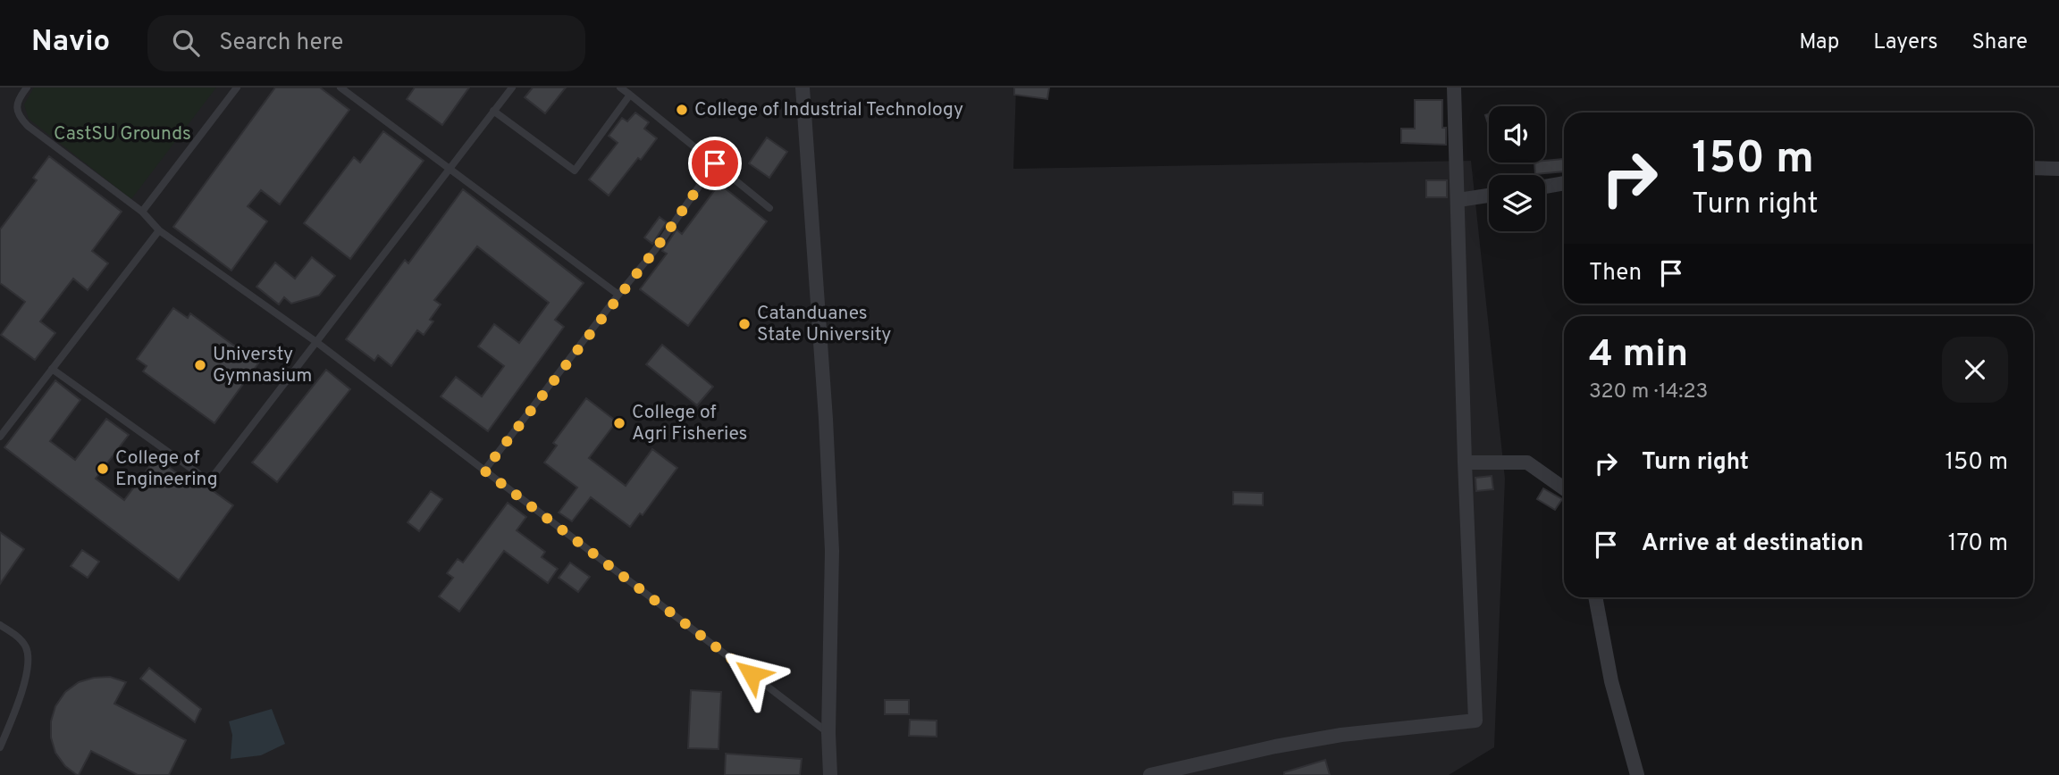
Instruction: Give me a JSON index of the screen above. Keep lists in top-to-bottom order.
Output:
{
  "parks": ["CastSU Grounds"],
  "places": [
    "College of Industrial Technology",
    "Catanduanes State University",
    "Universty Gymnasium",
    "College of Agri Fisheries",
    "College of Engineering"
  ],
  "page": {
    "header": "Navio",
    "search": "Search here",
    "nav": ["Map", "Layers", "Share"],
    "turn": ["150 m", "Turn right"],
    "then": "Then",
    "heading": ["4 min", "320 m · 14:23"],
    "list": [
      {
        "name": "Turn right",
        "value": "150 m"
      },
      {
        "name": "Arrive at destination",
        "value": "170 m"
      }
    ]
  }
}
